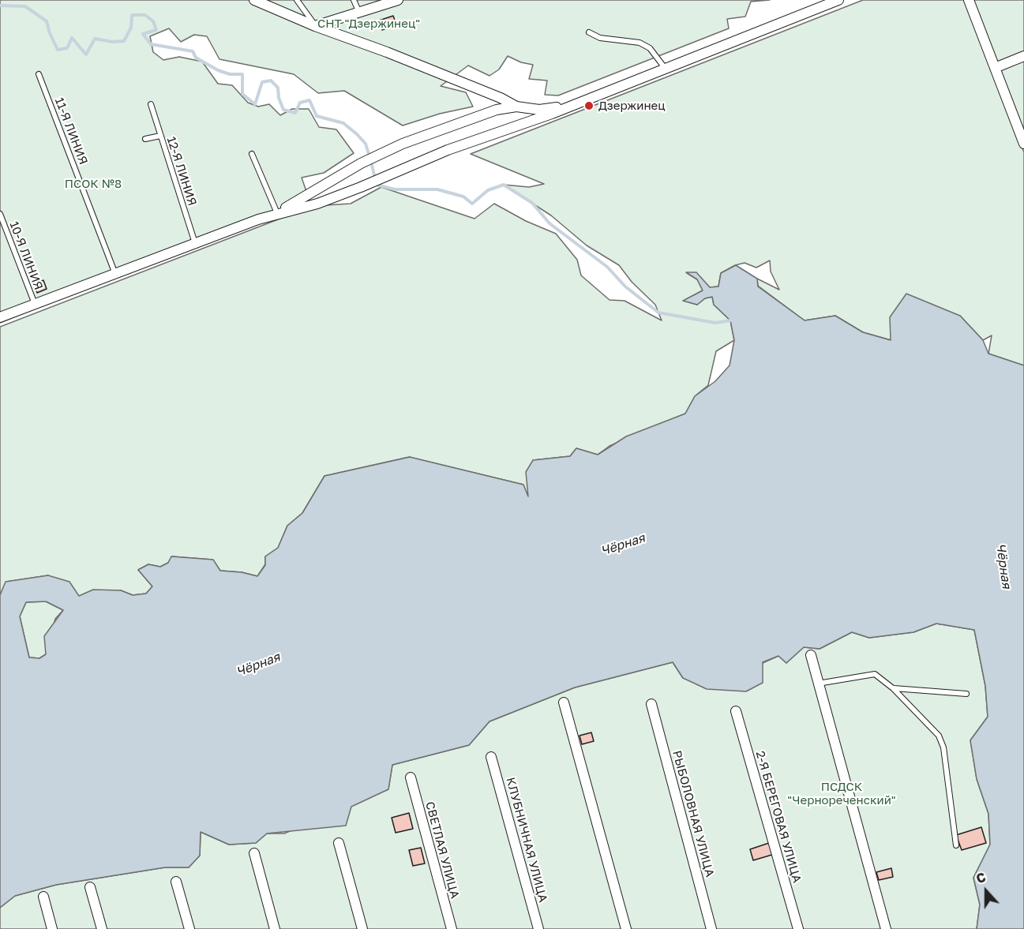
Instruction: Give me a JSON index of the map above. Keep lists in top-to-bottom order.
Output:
{
  "streets": {
    "street": [
      "РЫБОЛОВНАЯ УЛИЦА",
      "2-Я БЕРЕГОВАЯ УЛИЦА",
      "КЛУБНИЧНАЯ УЛИЦА",
      "СВЕТЛАЯ УЛИЦА"
    ],
    "lane": ["11-Я ЛИНИЯ", "12-Я ЛИНИЯ", "10-Я ЛИНИЯ"]
  },
  "water": ["Чёрная"],
  "parks": ["СНТ \"Дзержинец\"", "ПСОК №8", "ПСДСК \"Чернореченский\""],
  "places": ["Дзержинец"],
  "north": "top"
}
